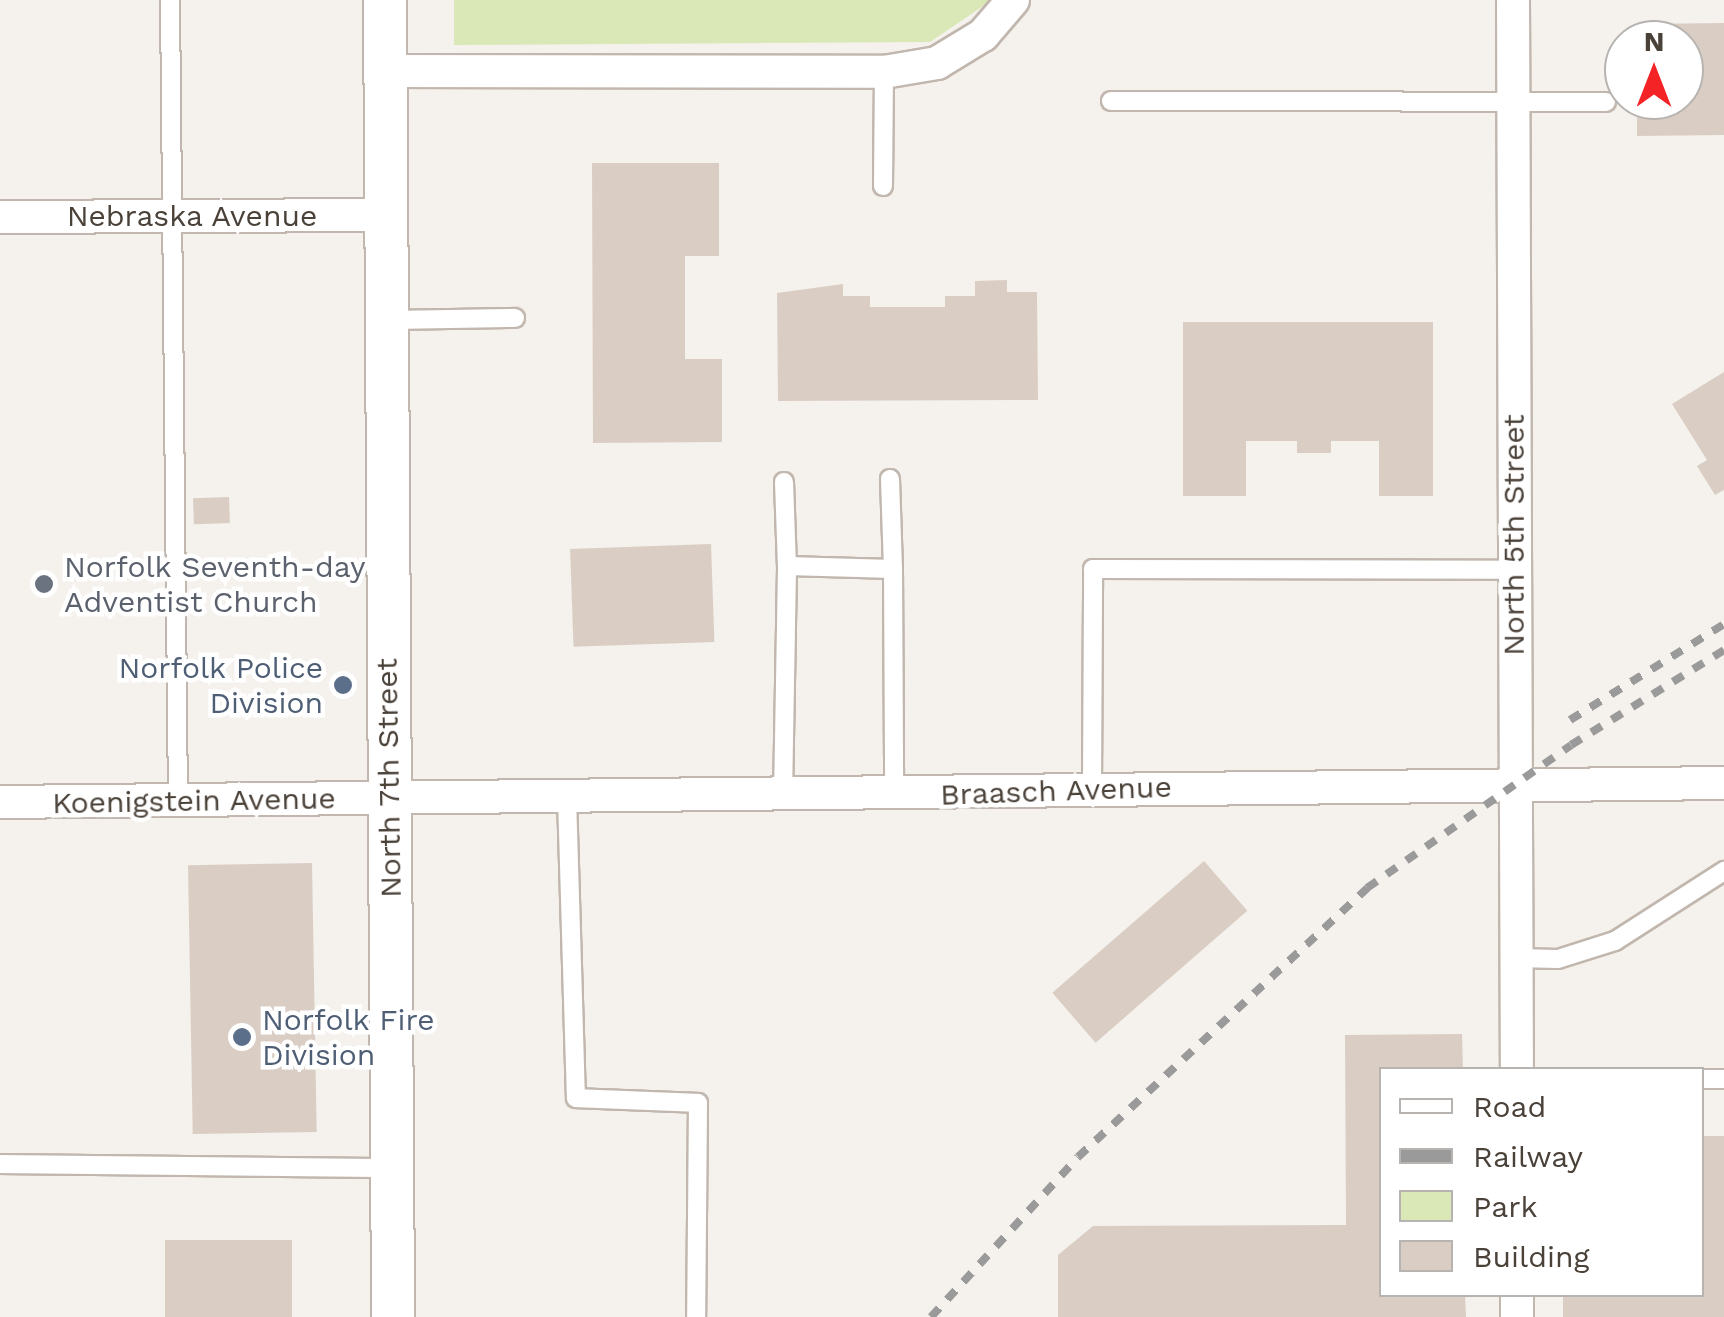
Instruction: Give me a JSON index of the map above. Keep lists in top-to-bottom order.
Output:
{
  "streets": {
    "street": [
      "Nebraska Avenue",
      "North 5th Street",
      "North 7th Street",
      "Braasch Avenue",
      "Koenigstein Avenue"
    ]
  },
  "crossings": [
    ["Nebraska Avenue", "North 7th Street"],
    ["North 5th Street", "Braasch Avenue"],
    ["North 7th Street", "Braasch Avenue"],
    ["North 7th Street", "Koenigstein Avenue"],
    ["Braasch Avenue", "Koenigstein Avenue"]
  ],
  "places": ["Norfolk Seventh-day Adventist Church", "Norfolk Police Division", "Norfolk Fire Division"],
  "legend": [
    "Road",
    "Railway",
    "Park",
    "Building"
  ],
  "north": "top"
}
